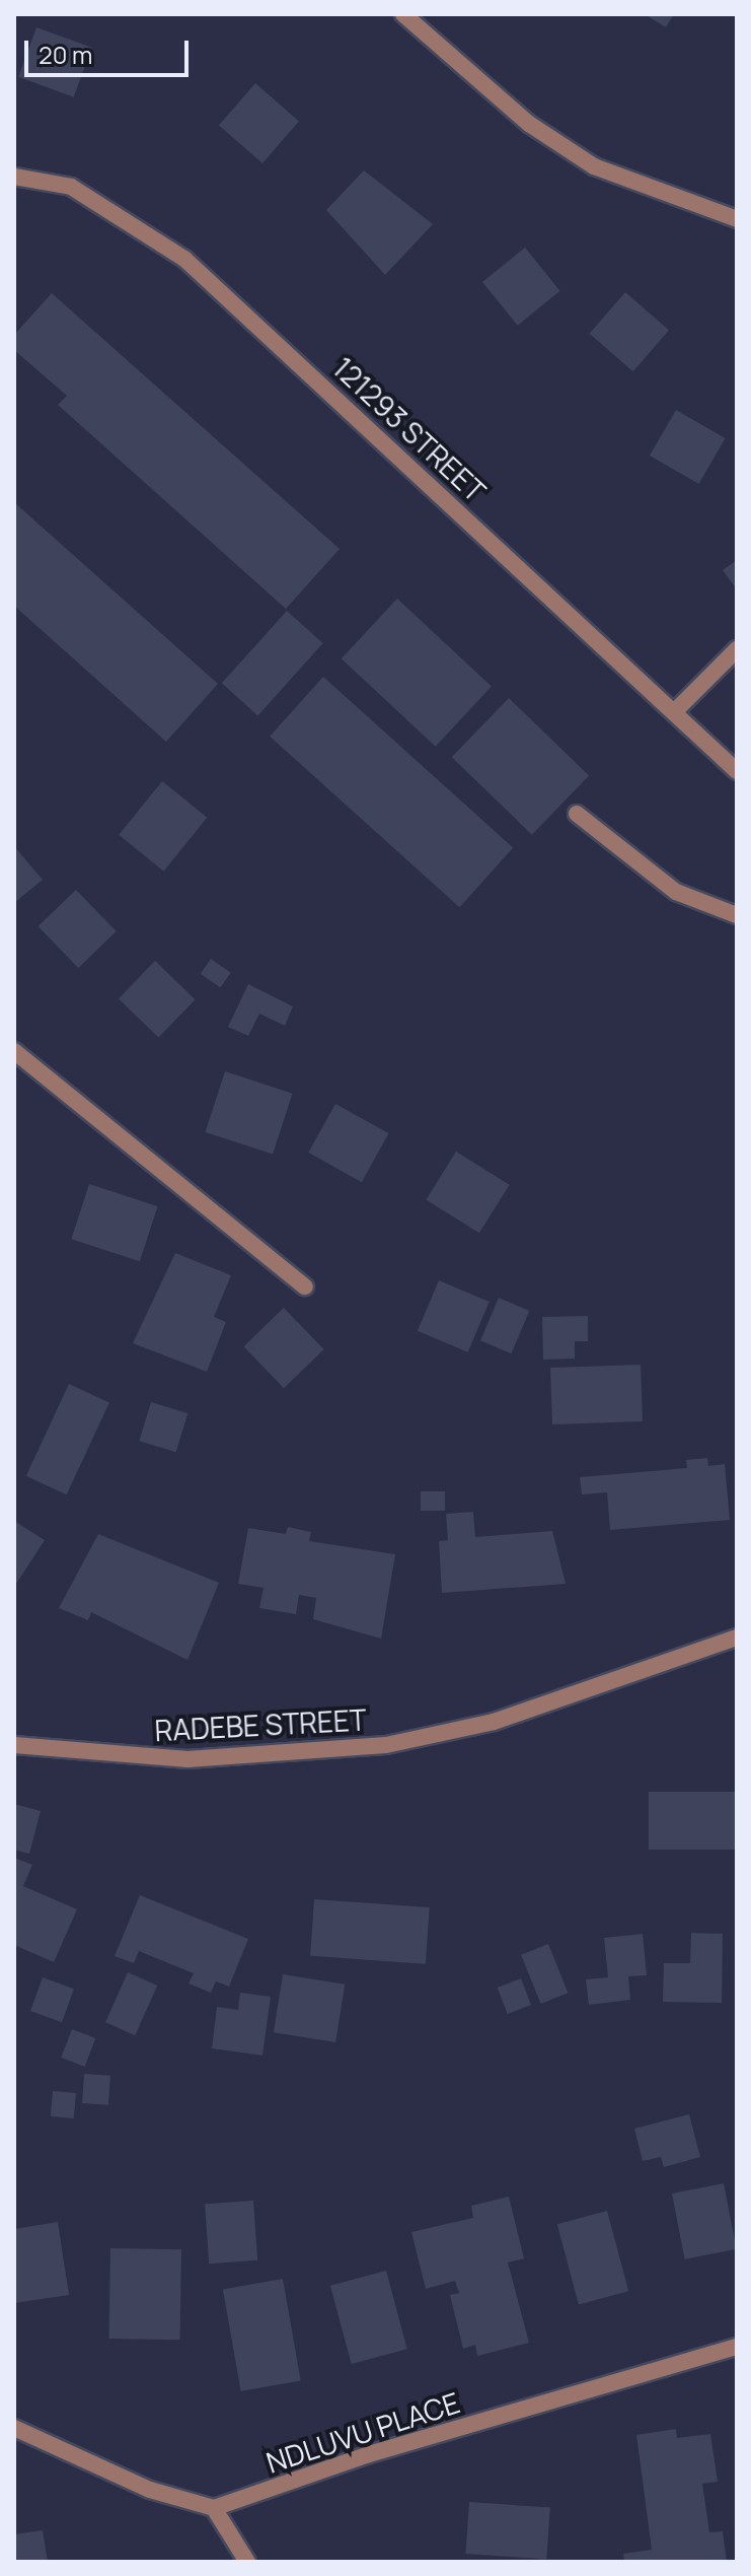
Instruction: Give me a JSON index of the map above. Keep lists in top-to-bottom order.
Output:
{
  "streets": {
    "street": ["121293 STREET", "RADEBE STREET", "NDLUVU PLACE"]
  },
  "scale_bar": "20 m"
}
